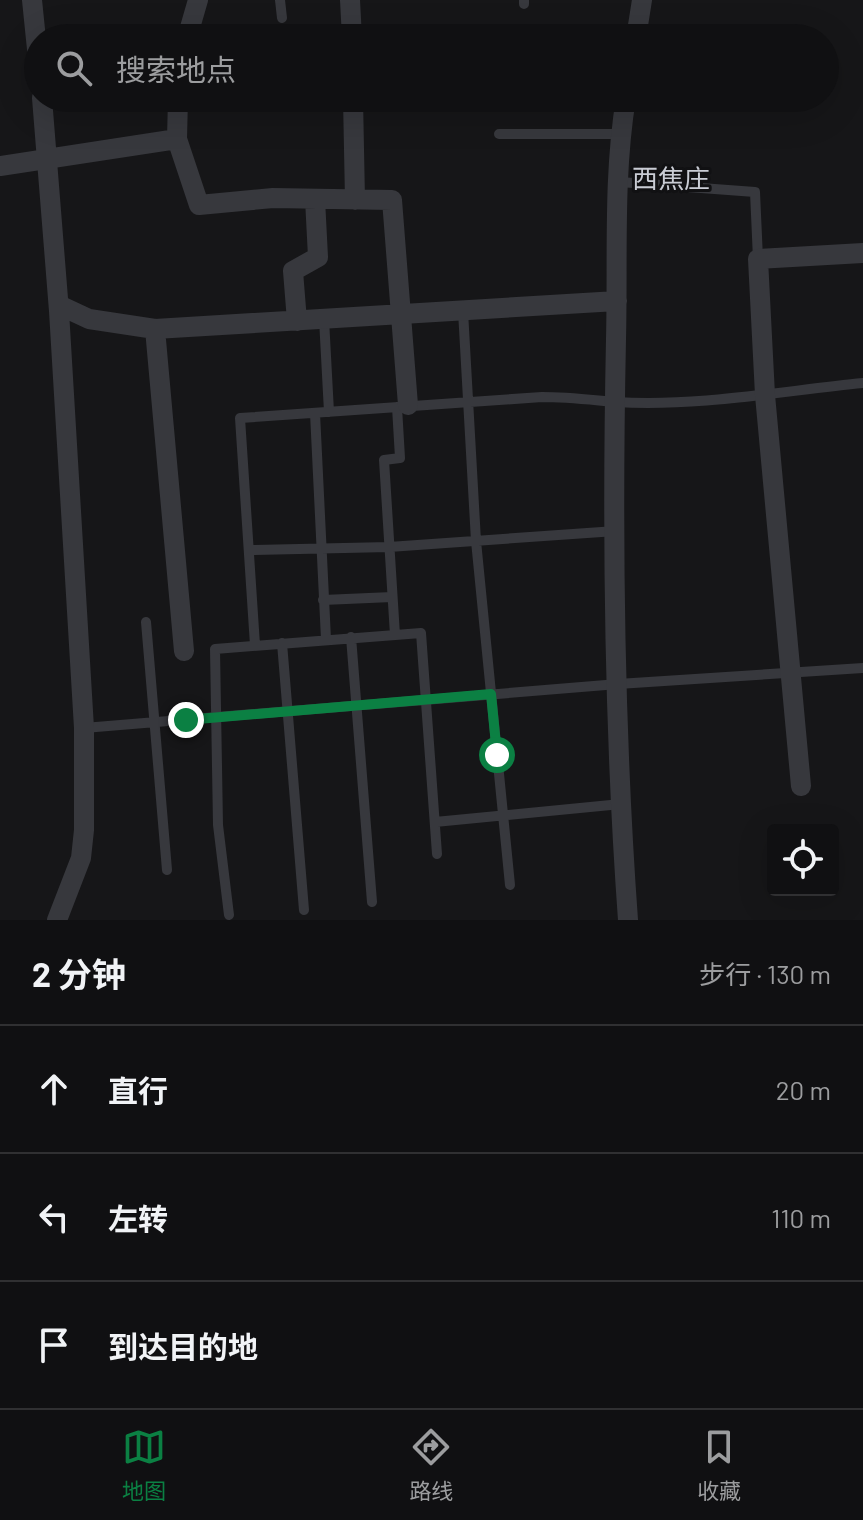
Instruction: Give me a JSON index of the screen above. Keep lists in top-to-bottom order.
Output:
{
  "districts": ["西焦庄"],
  "page": {
    "search": "搜索地点",
    "heading": ["2 分钟", "步行 · 130 m"],
    "list": [
      ["直行", "20 m"],
      ["左转", "110 m"],
      "到达目的地"
    ],
    "nav": ["地图", "路线", "收藏"]
  }
}
